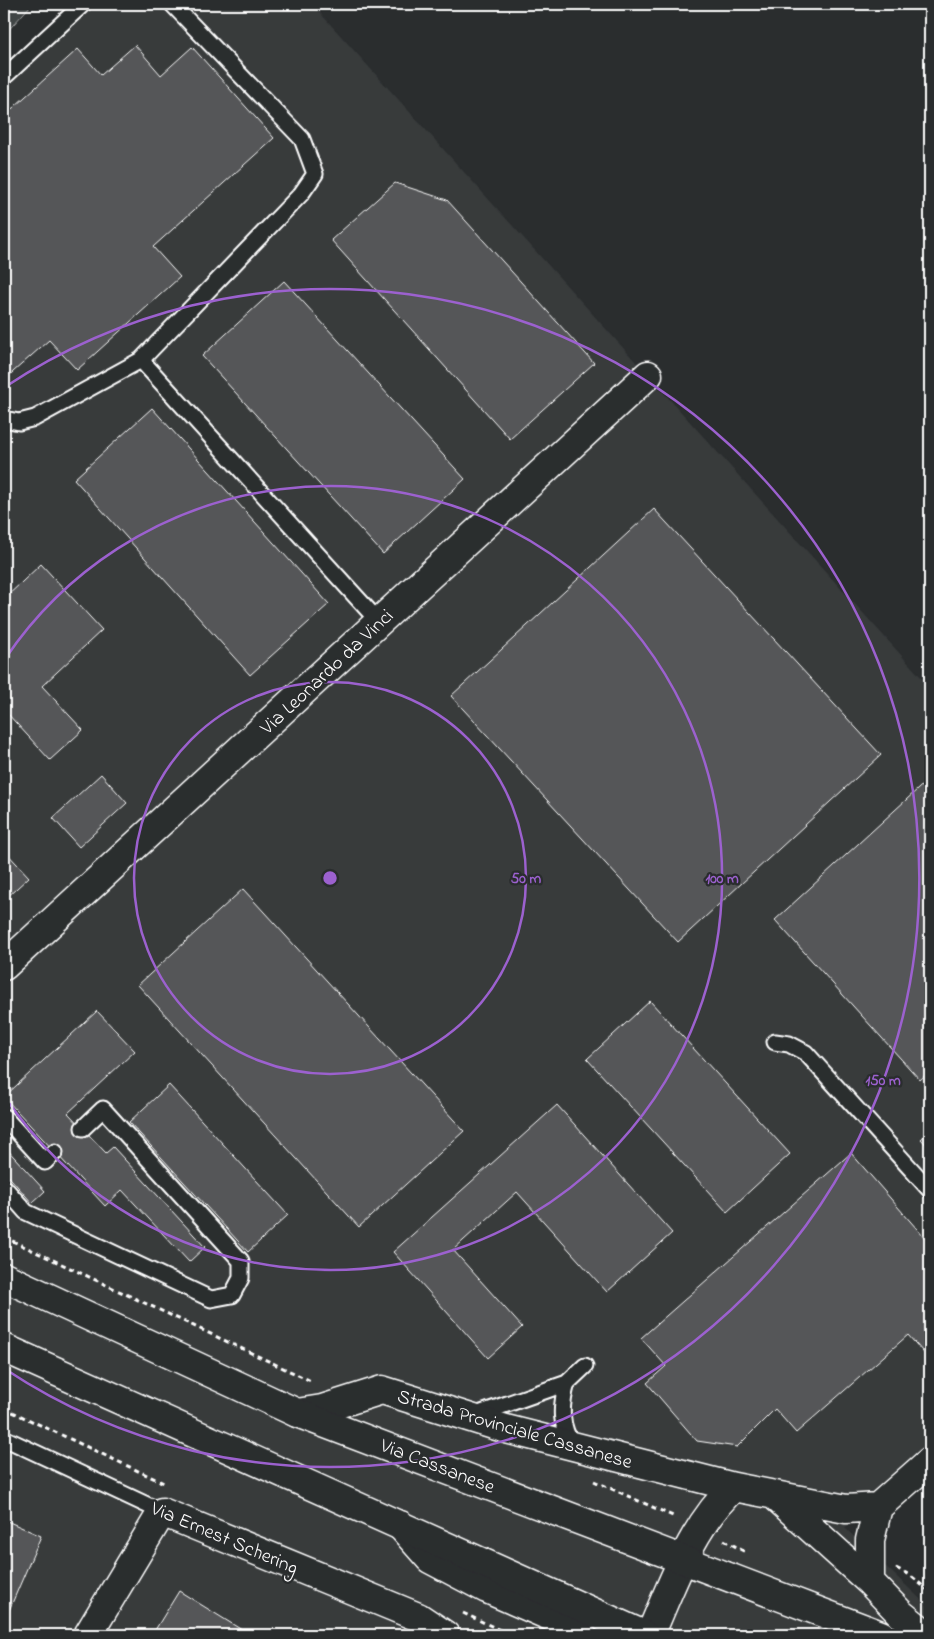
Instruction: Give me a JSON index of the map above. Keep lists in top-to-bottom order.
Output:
{
  "streets": {
    "street": [
      "Via Leonardo da Vinci",
      "Strada Provinciale Cassanese",
      "Via Cassanese",
      "Via Ernest Schering"
    ]
  },
  "crossings": [
    ["Strada Provinciale Cassanese", "Via Cassanese"]
  ],
  "rings": ["50 m", "100 m", "150 m"]
}
